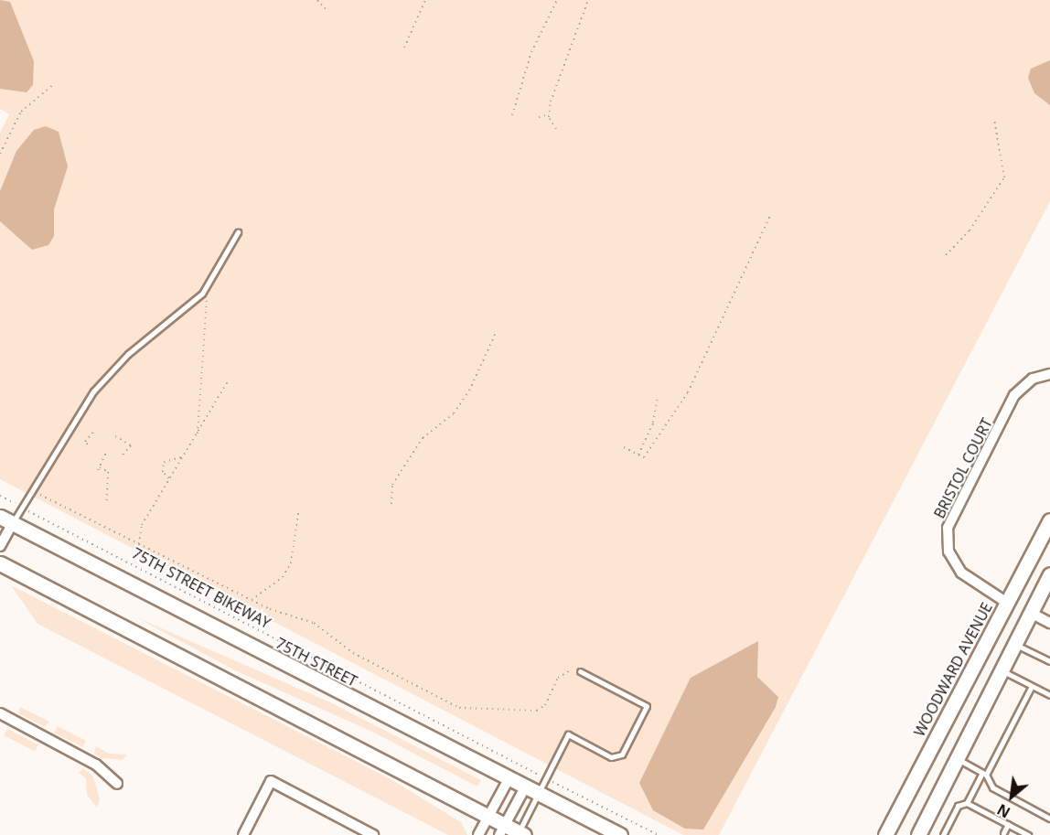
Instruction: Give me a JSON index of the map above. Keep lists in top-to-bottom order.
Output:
{
  "streets": {
    "main road": ["75TH STREET", "WOODWARD AVENUE"],
    "street": ["BRISTOL COURT"],
    "path": ["75TH STREET BIKEWAY"]
  },
  "crossings": [
    ["BRISTOL COURT", "WOODWARD AVENUE"]
  ],
  "north": "bottom left"
}
